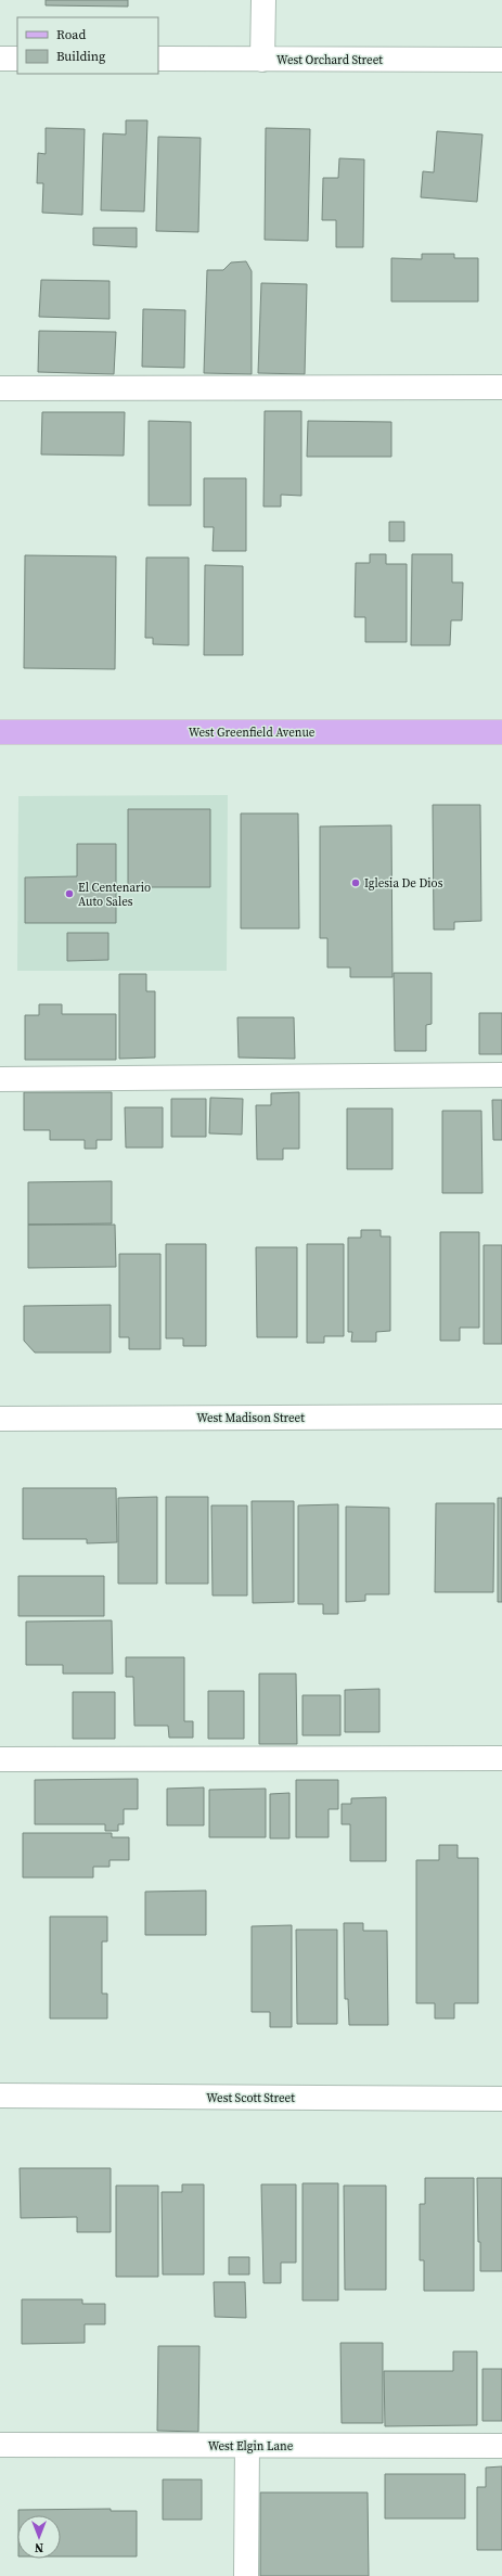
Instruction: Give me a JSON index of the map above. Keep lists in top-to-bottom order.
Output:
{
  "streets": {
    "main road": ["West Greenfield Avenue"],
    "street": [
      "West Orchard Street",
      "West Madison Street",
      "West Scott Street",
      "West Elgin Lane"
    ]
  },
  "places": ["Iglesia De Dios", "El Centenario Auto Sales"],
  "legend": ["Road", "Building"],
  "north": "bottom"
}
